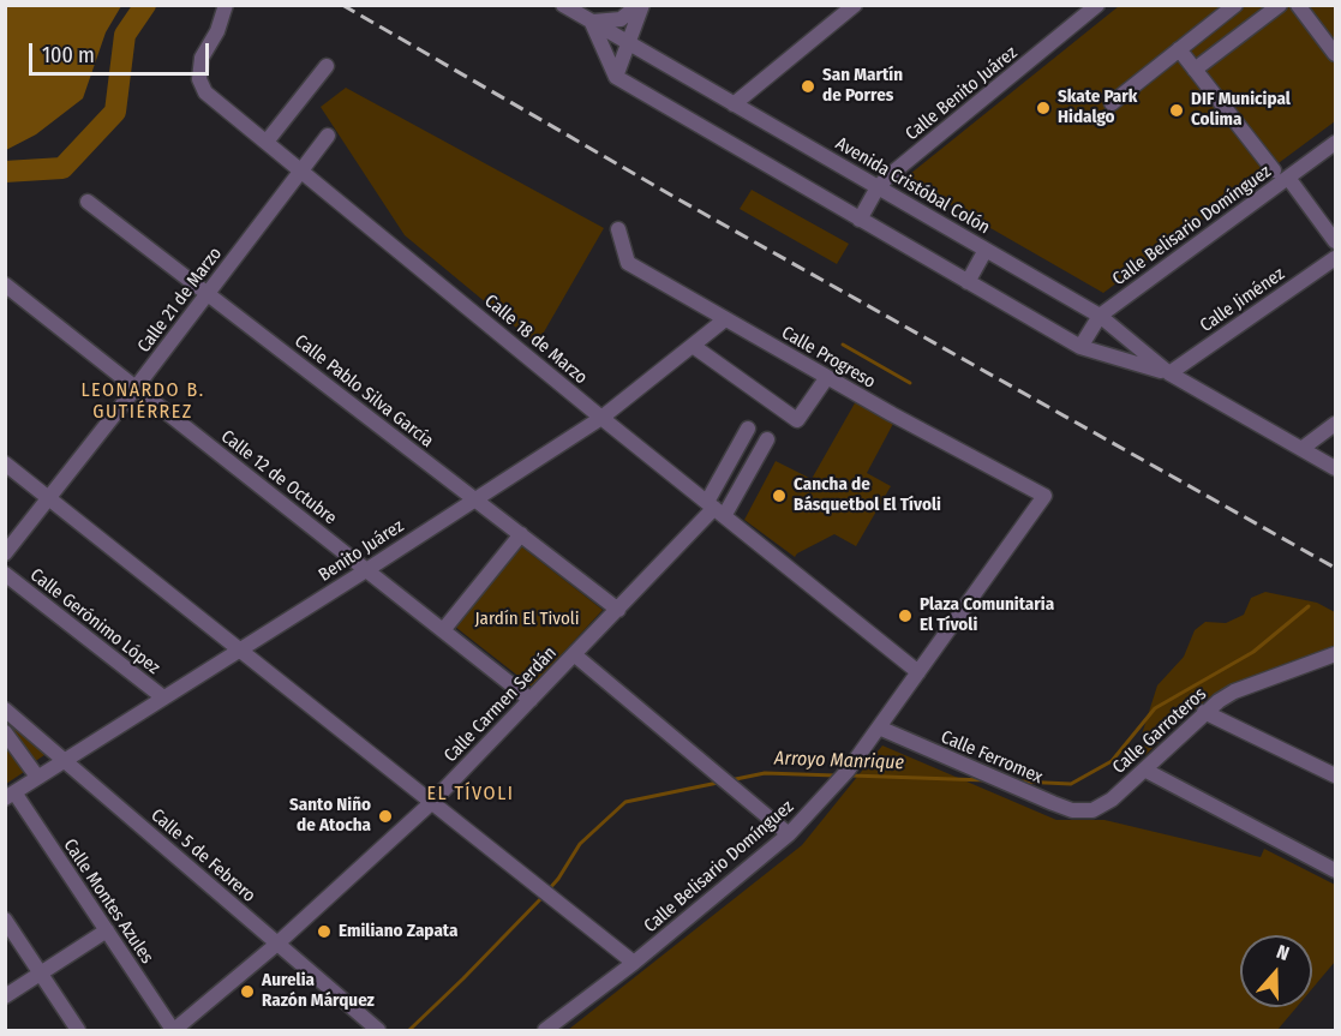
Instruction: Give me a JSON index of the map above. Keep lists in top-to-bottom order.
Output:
{
  "streets": {
    "street": [
      "Calle Benito Juárez",
      "Avenida Cristóbal Colón",
      "Calle Belisario Domínguez",
      "Calle 21 de Marzo",
      "Calle Jiménez",
      "Calle 18 de Marzo",
      "Calle Progreso",
      "Calle Pablo Silva García",
      "Calle 12 de Octubre",
      "Benito Juárez",
      "Calle Gerónimo López",
      "Calle Carmen Serdán",
      "Calle Garroteros",
      "Calle Ferromex",
      "Calle 5 de Febrero",
      "Calle Montes Azules"
    ]
  },
  "crossings": [
    ["Calle Benito Juárez", "Avenida Cristóbal Colón"],
    ["Avenida Cristóbal Colón", "Calle Belisario Domínguez"],
    ["Avenida Cristóbal Colón", "Calle Jiménez"],
    ["Calle Belisario Domínguez", "Calle 18 de Marzo"],
    ["Calle Belisario Domínguez", "Calle Progreso"],
    ["Calle Belisario Domínguez", "Calle Ferromex"],
    ["Calle 21 de Marzo", "Calle 18 de Marzo"],
    ["Calle 21 de Marzo", "Calle Pablo Silva García"],
    ["Calle 21 de Marzo", "Calle 12 de Octubre"],
    ["Calle 18 de Marzo", "Benito Juárez"],
    ["Calle 18 de Marzo", "Calle Carmen Serdán"],
    ["Calle Progreso", "Benito Juárez"],
    ["Calle Pablo Silva García", "Benito Juárez"],
    ["Calle Pablo Silva García", "Calle Carmen Serdán"],
    ["Calle 12 de Octubre", "Benito Juárez"],
    ["Calle 12 de Octubre", "Calle Carmen Serdán"],
    ["Benito Juárez", "Calle Gerónimo López"],
    ["Benito Juárez", "Calle 5 de Febrero"],
    ["Benito Juárez", "Calle Montes Azules"],
    ["Calle Carmen Serdán", "Calle 5 de Febrero"],
    ["Calle Carmen Serdán", "Calle Montes Azules"],
    ["Calle Garroteros", "Calle Ferromex"]
  ],
  "districts": ["LEONARDO B. GUTIÉRREZ", "EL TÍVOLI"],
  "water": ["Arroyo Manrique"],
  "parks": ["Jardín El Tivoli"],
  "places": [
    "San Martín de Porres",
    "Skate Park Hidalgo",
    "DIF Municipal Colima",
    "Cancha de Básquetbol El Tívoli",
    "Plaza Comunitaria El Tívoli",
    "Santo Niño de Atocha",
    "Emiliano Zapata",
    "Aurelia Razón Márquez"
  ],
  "scale_bar": "100 m",
  "north": "top"
}
